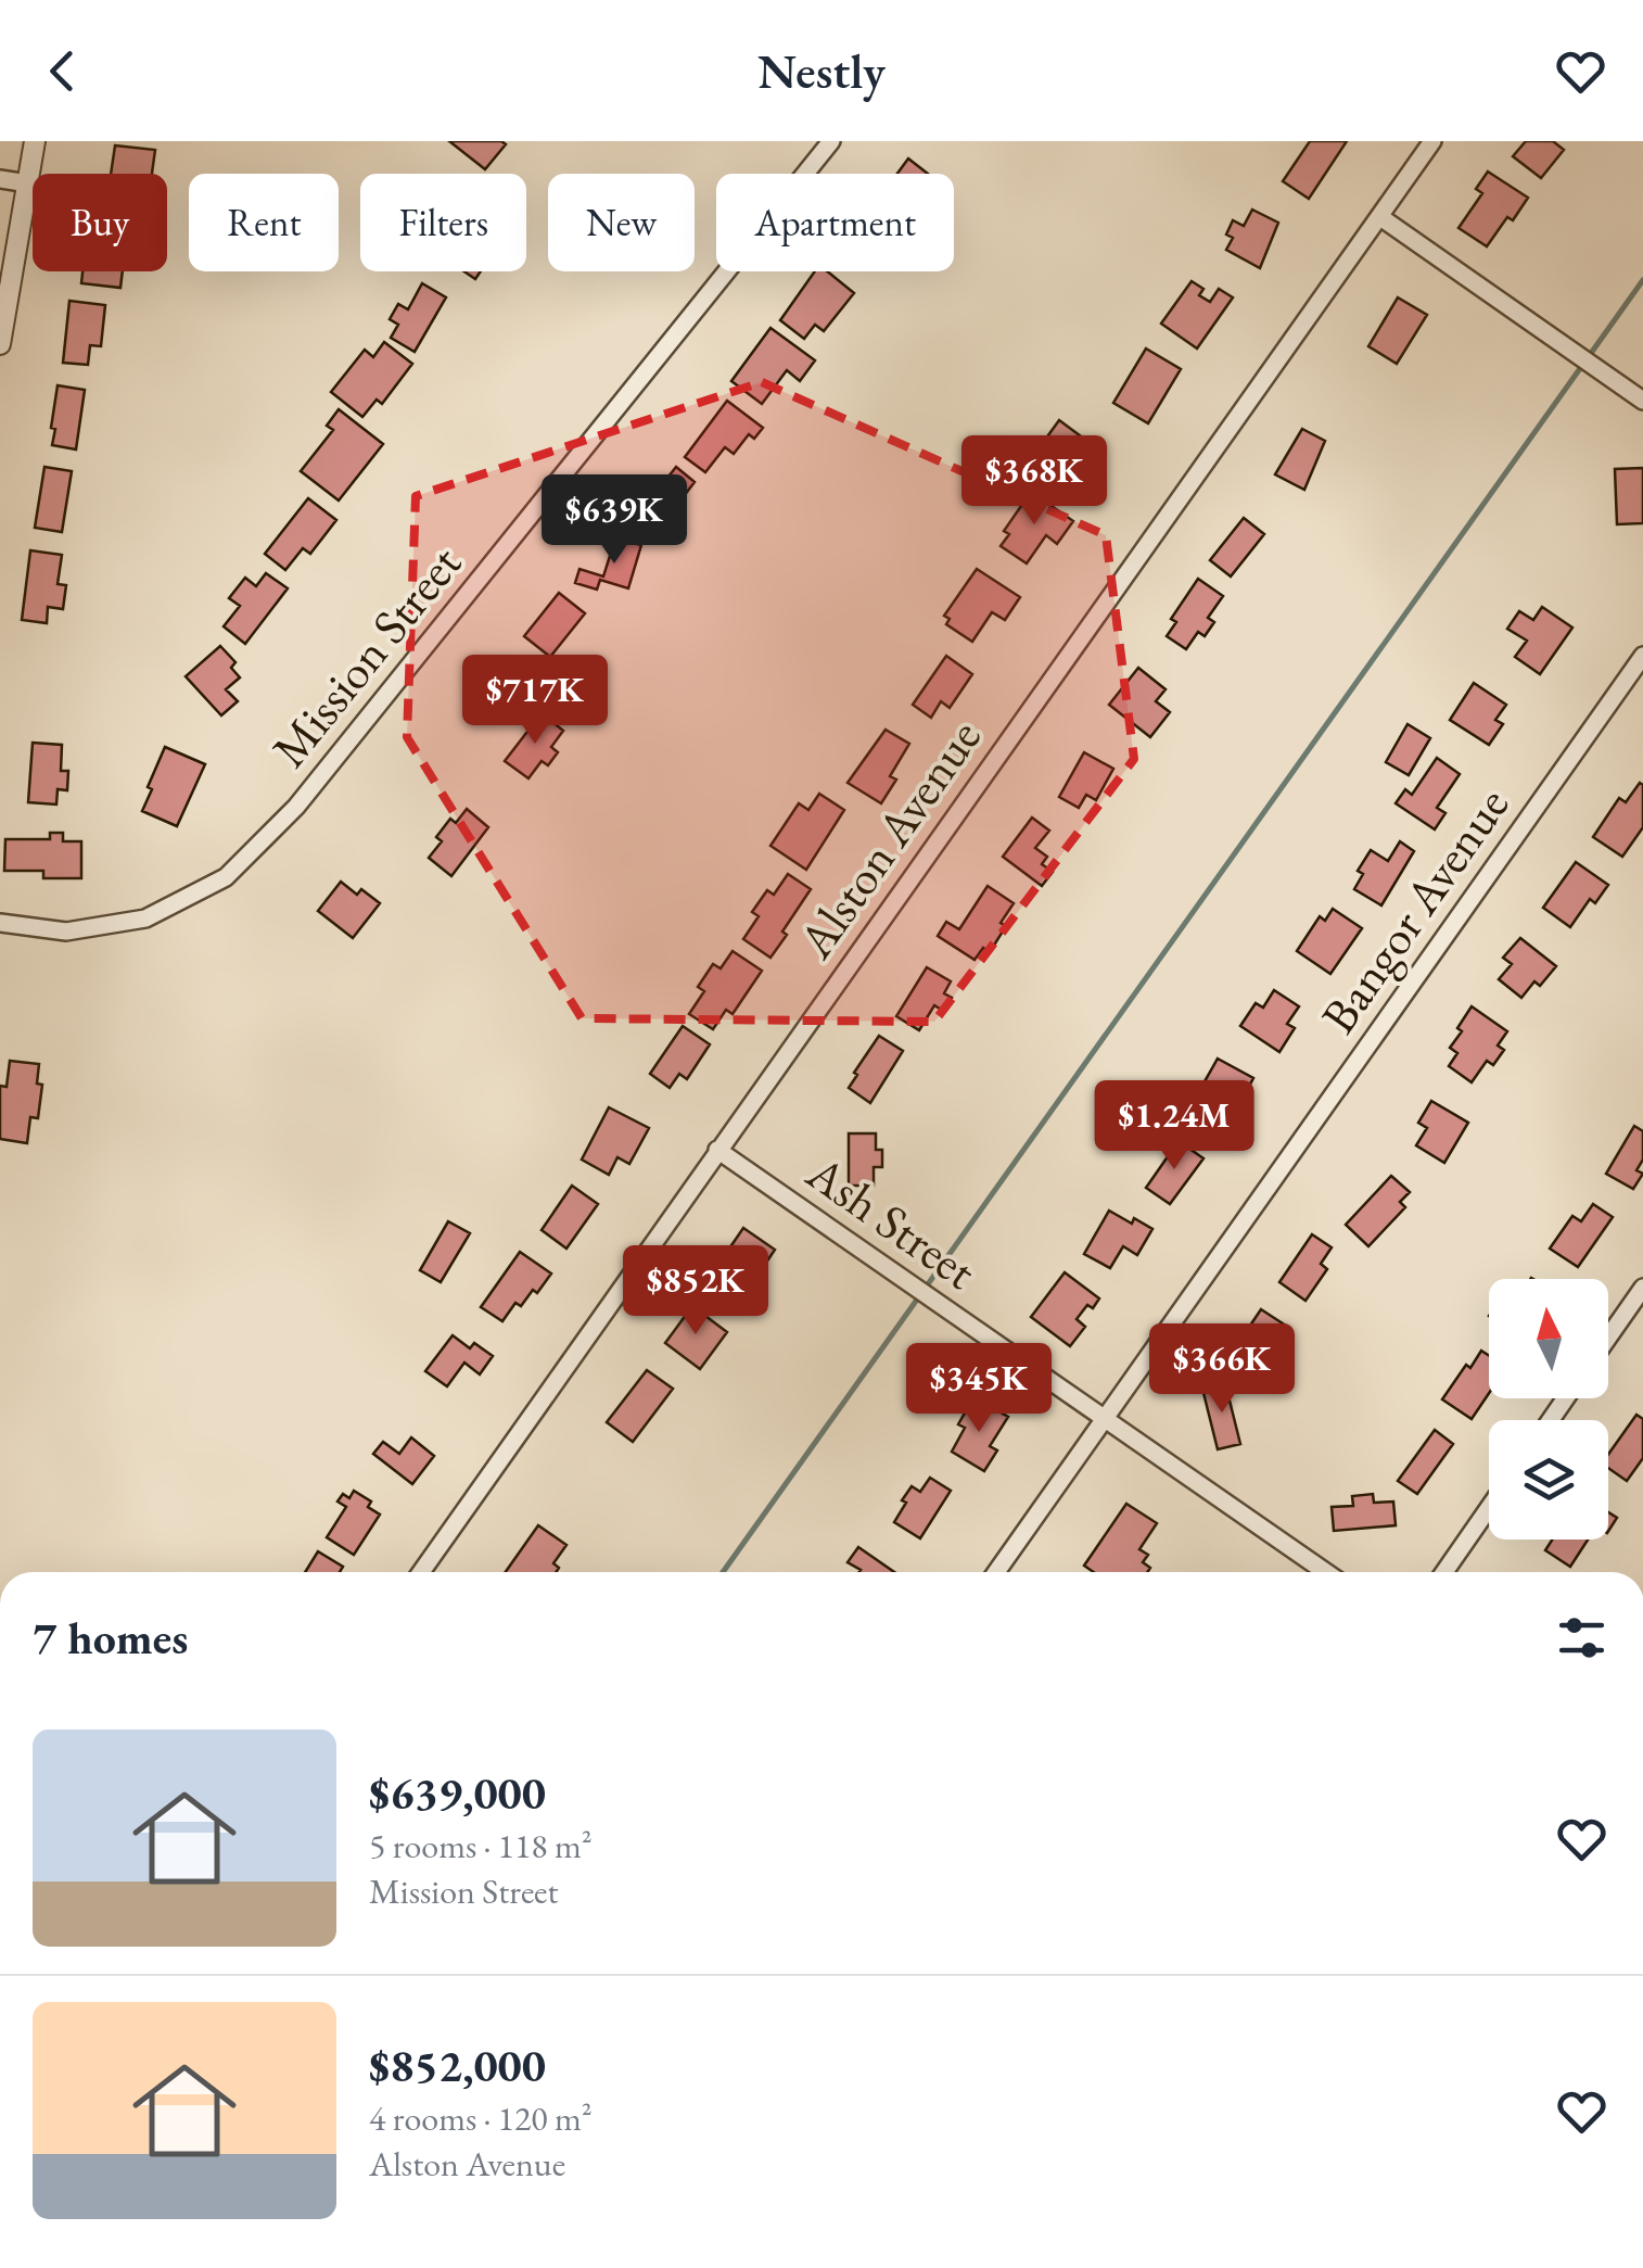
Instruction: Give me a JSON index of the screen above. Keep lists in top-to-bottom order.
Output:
{
  "streets": {
    "street": [
      "Mission Street",
      "Alston Avenue",
      "Bangor Avenue",
      "Ash Street"
    ]
  },
  "crossings": [
    ["Alston Avenue", "Ash Street"],
    ["Bangor Avenue", "Ash Street"]
  ],
  "north": "top",
  "page": {
    "header": "Nestly",
    "chip": [
      "Buy",
      "Rent",
      "Filters",
      "New",
      "Apartment"
    ],
    "price": [
      "$368K",
      "$639K",
      "$717K",
      "$1.24M",
      "$852K",
      "$366K",
      "$345K"
    ],
    "heading": "7 homes",
    "list": [
      {
        "name": "$639,000",
        "note": "5 rooms · 118 m² · Mission Street"
      },
      {
        "name": "$852,000",
        "note": "4 rooms · 120 m² · Alston Avenue"
      }
    ]
  }
}
